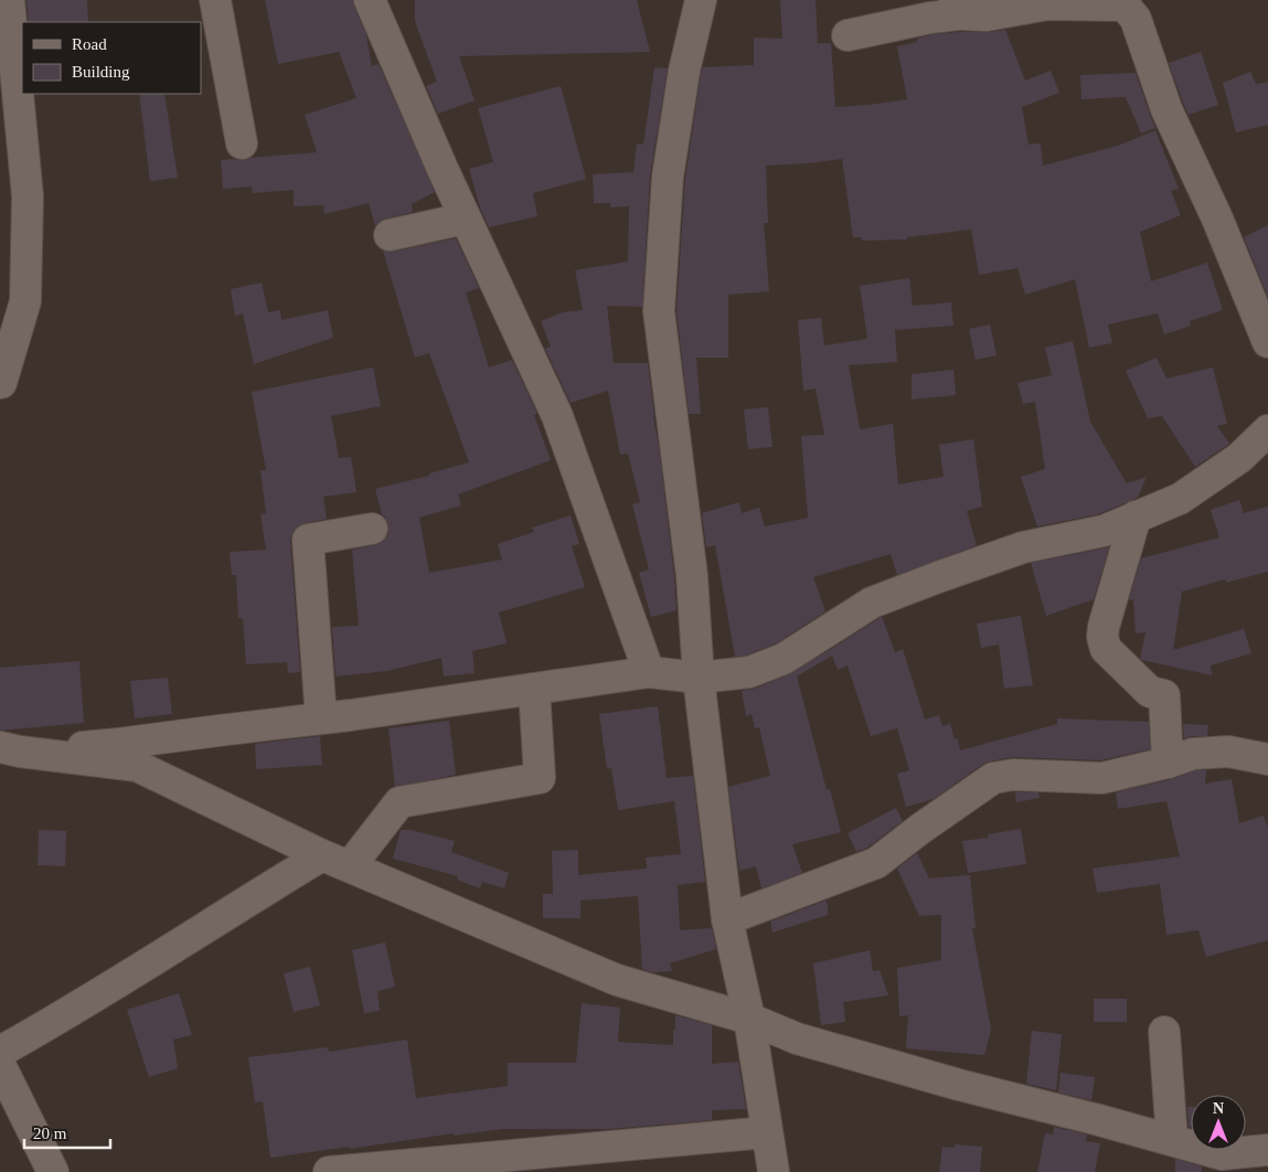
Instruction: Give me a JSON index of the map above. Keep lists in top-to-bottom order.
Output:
{
  "legend": ["Road", "Building"],
  "scale_bar": "20 m",
  "north": "top"
}
